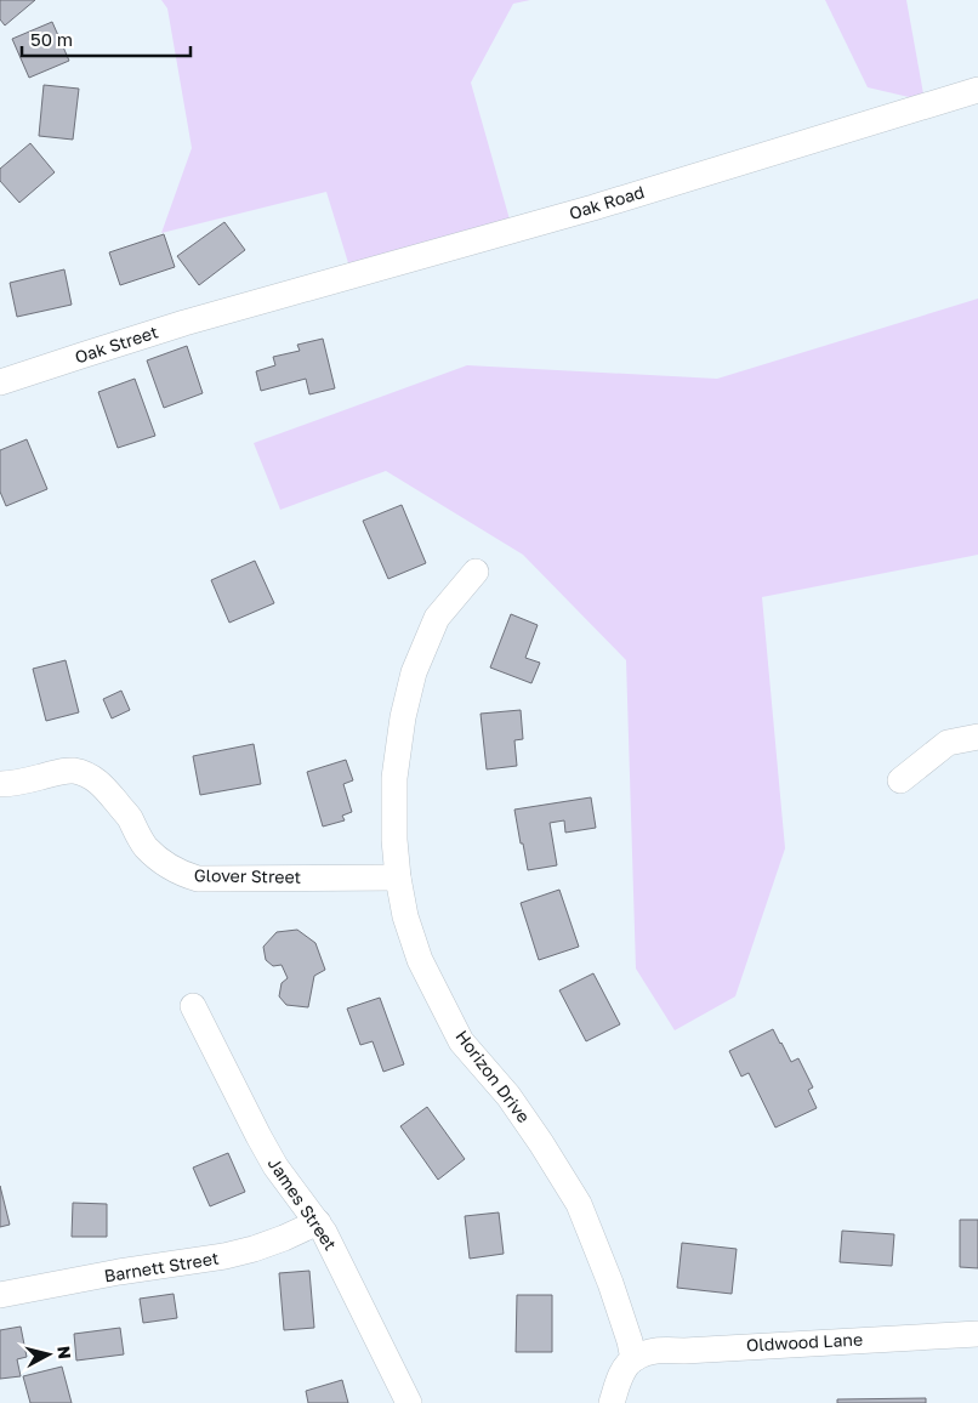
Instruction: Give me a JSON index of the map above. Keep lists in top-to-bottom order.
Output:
{
  "streets": {
    "street": [
      "Oak Road",
      "Oak Street",
      "Glover Street",
      "Horizon Drive",
      "James Street",
      "Barnett Street",
      "Oldwood Lane"
    ]
  },
  "crossings": [
    ["Oak Road", "Oak Street"],
    ["Glover Street", "Horizon Drive"],
    ["Horizon Drive", "Oldwood Lane"],
    ["James Street", "Barnett Street"]
  ],
  "scale_bar": "50 m",
  "north": "right"
}
